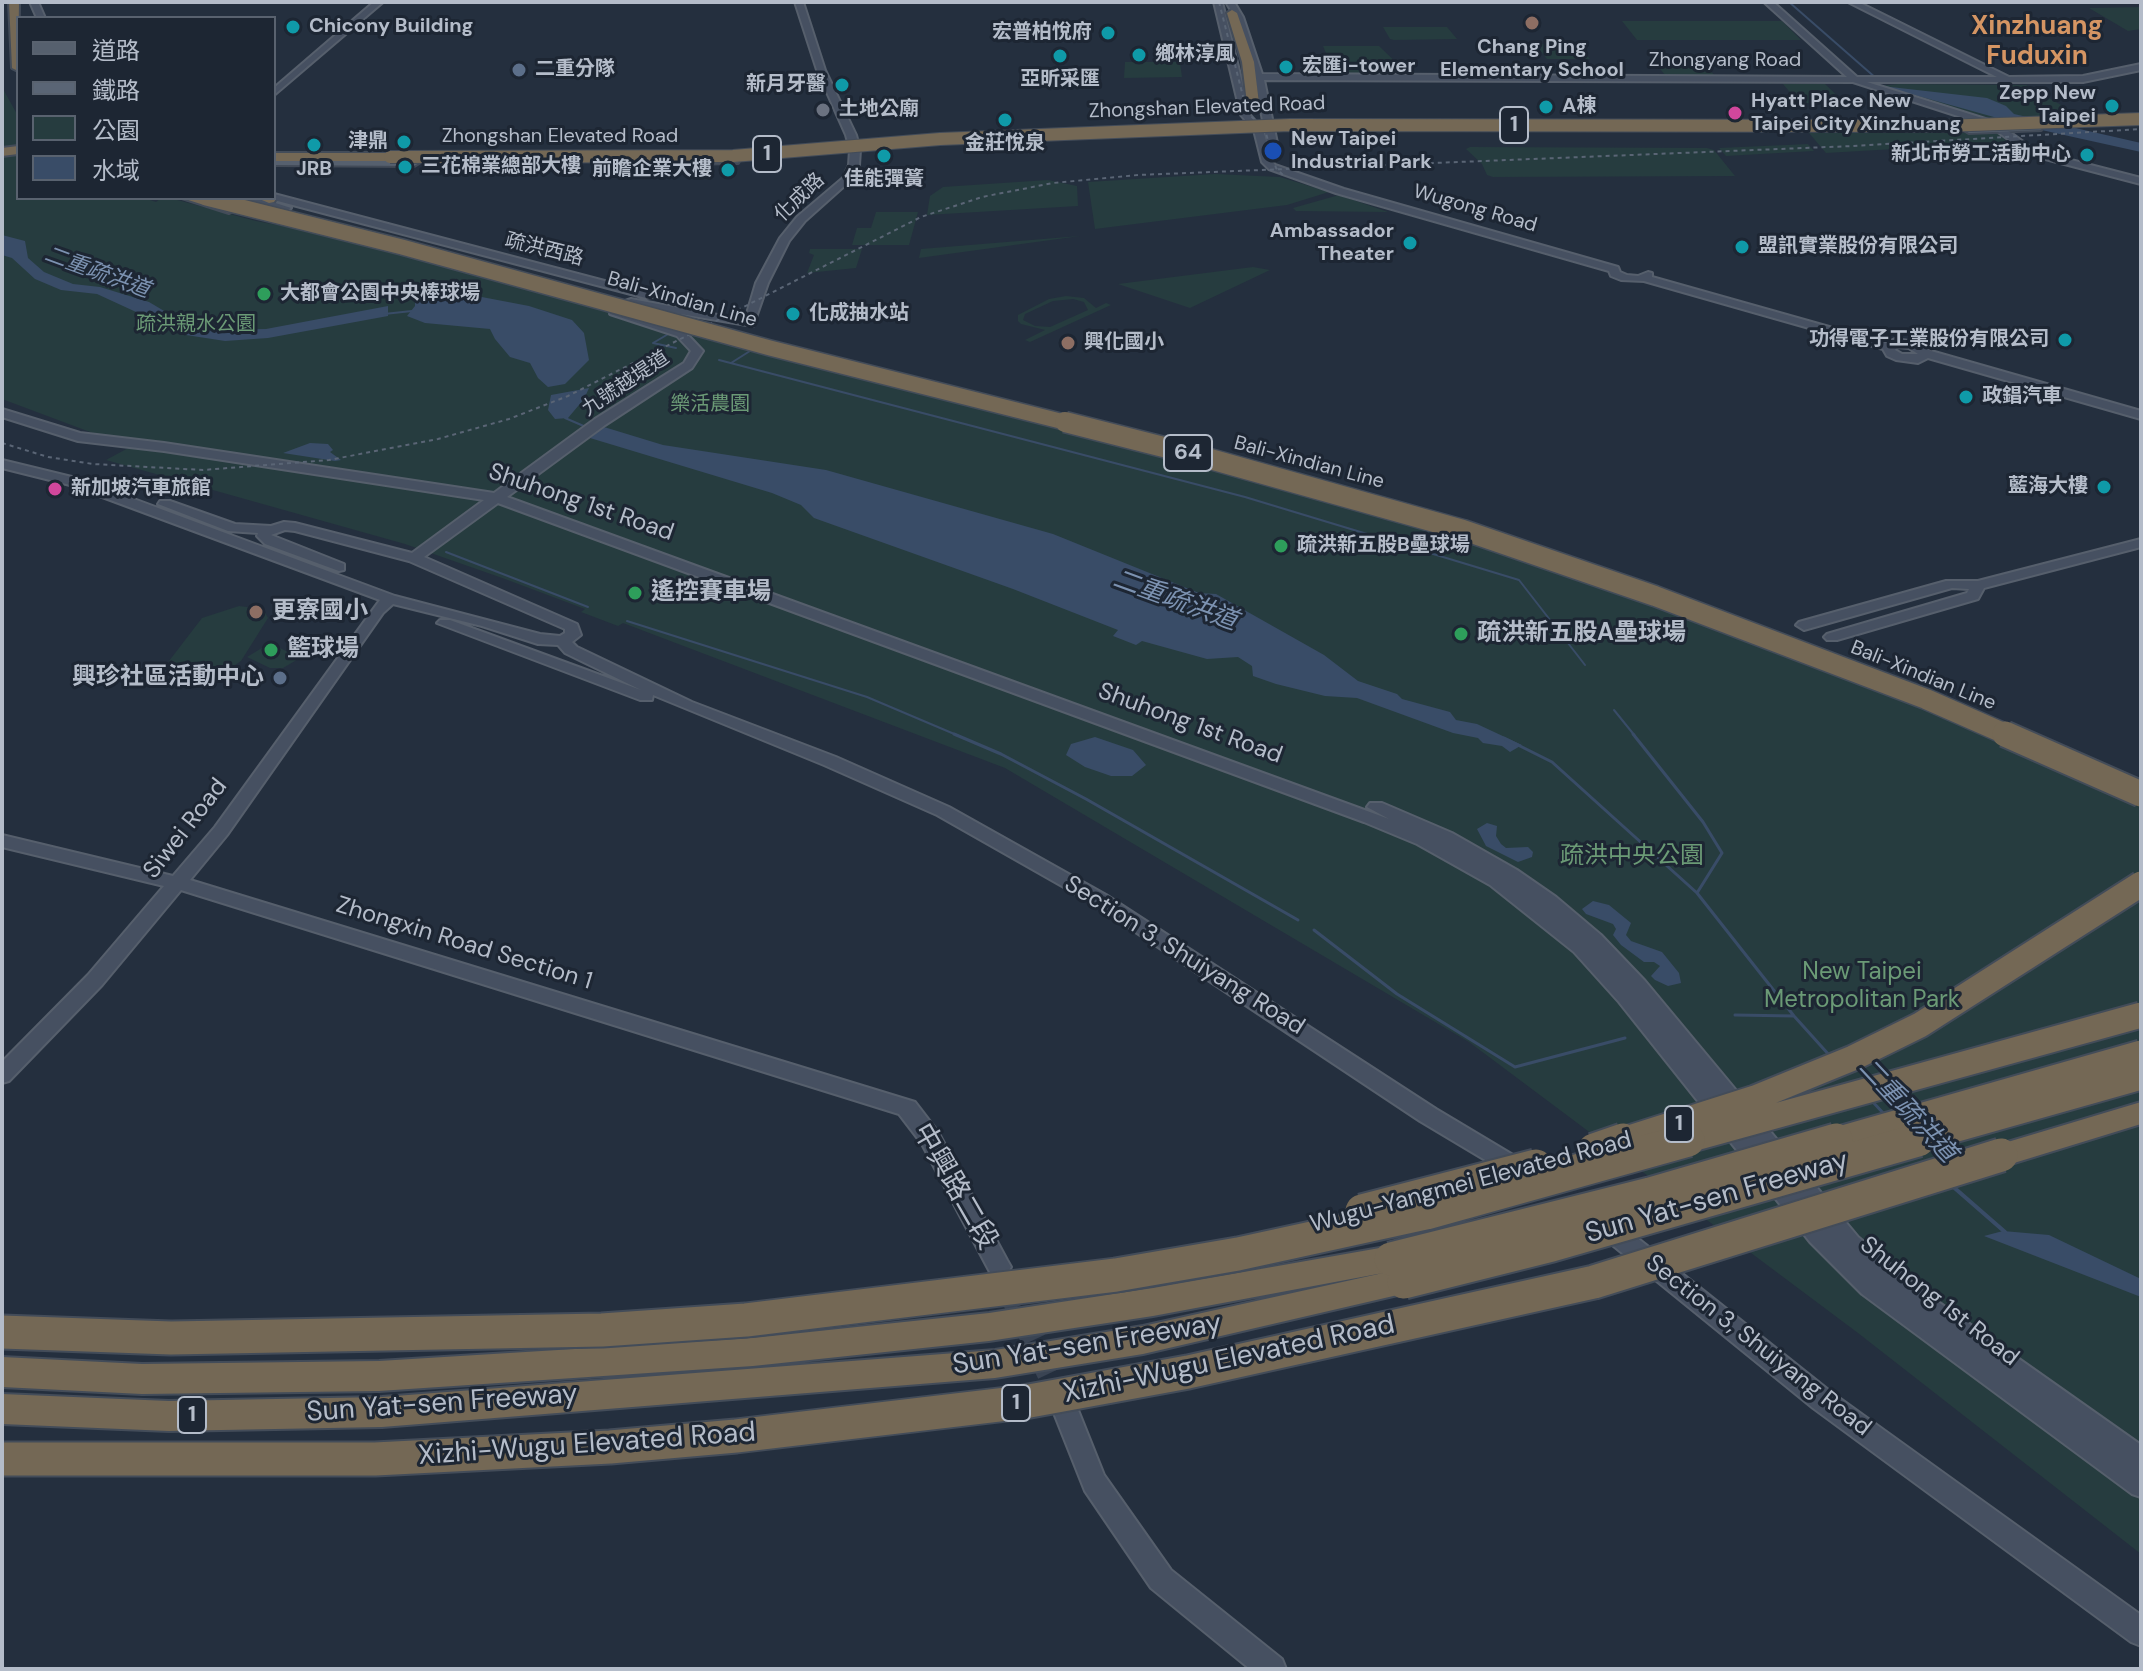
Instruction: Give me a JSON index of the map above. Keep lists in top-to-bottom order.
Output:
{
  "streets": {
    "highway": [
      "Zhongshan Elevated Road",
      "1",
      "Bali-Xindian Line",
      "64",
      "Wugu-Yangmei Elevated Road",
      "Sun Yat-sen Freeway",
      "Xizhi-Wugu Elevated Road"
    ],
    "street": [
      "Zhongyang Road",
      "化成路",
      "Wugong Road",
      "疏洪西路",
      "九號越堤道",
      "Shuhong 1st Road",
      "Siwei Road",
      "Zhongxin Road Section 1",
      "Section 3, Shuiyang Road",
      "中興路二段"
    ]
  },
  "crossings": [
    ["Zhongshan Elevated Road", "1"],
    ["Zhongshan Elevated Road", "化成路"],
    ["1", "化成路"],
    ["1", "Wugong Road"],
    ["1", "Wugu-Yangmei Elevated Road"],
    ["1", "Xizhi-Wugu Elevated Road"],
    ["化成路", "疏洪西路"],
    ["化成路", "九號越堤道"],
    ["疏洪西路", "九號越堤道"],
    ["九號越堤道", "Shuhong 1st Road"],
    ["Siwei Road", "Zhongxin Road Section 1"],
    ["Siwei Road", "Section 3, Shuiyang Road"],
    ["Zhongxin Road Section 1", "中興路二段"]
  ],
  "districts": ["Xinzhuang Fuduxin"],
  "water": ["二重疏洪道"],
  "parks": [
    "疏洪親水公園",
    "樂活農園",
    "疏洪中央公園",
    "New Taipei Metropolitan Park"
  ],
  "places": [
    "Chang Ping Elementary School",
    "Chicony Building",
    "宏普柏悅府",
    "鄉林淳風",
    "亞昕采匯",
    "宏匯i-tower",
    "二重分隊",
    "新月牙醫",
    "Zepp New Taipei",
    "A棟",
    "土地公廟",
    "Hyatt Place New Taipei City Xinzhuang",
    "金莊悅泉",
    "津鼎",
    "JRB",
    "New Taipei Industrial Park",
    "新北市勞工活動中心",
    "佳能彈簧",
    "三花棉業總部大樓",
    "前瞻企業大樓",
    "Ambassador Theater",
    "盟訊實業股份有限公司",
    "大都會公園中央棒球場",
    "化成抽水站",
    "功得電子工業股份有限公司",
    "興化國小",
    "政錩汽車",
    "藍海大樓",
    "新加坡汽車旅館",
    "疏洪新五股B壘球場",
    "遙控賽車場",
    "更寮國小",
    "疏洪新五股A壘球場",
    "籃球場",
    "興珍社區活動中心"
  ],
  "legend": [
    "道路",
    "鐵路",
    "公園",
    "水域"
  ]
}
